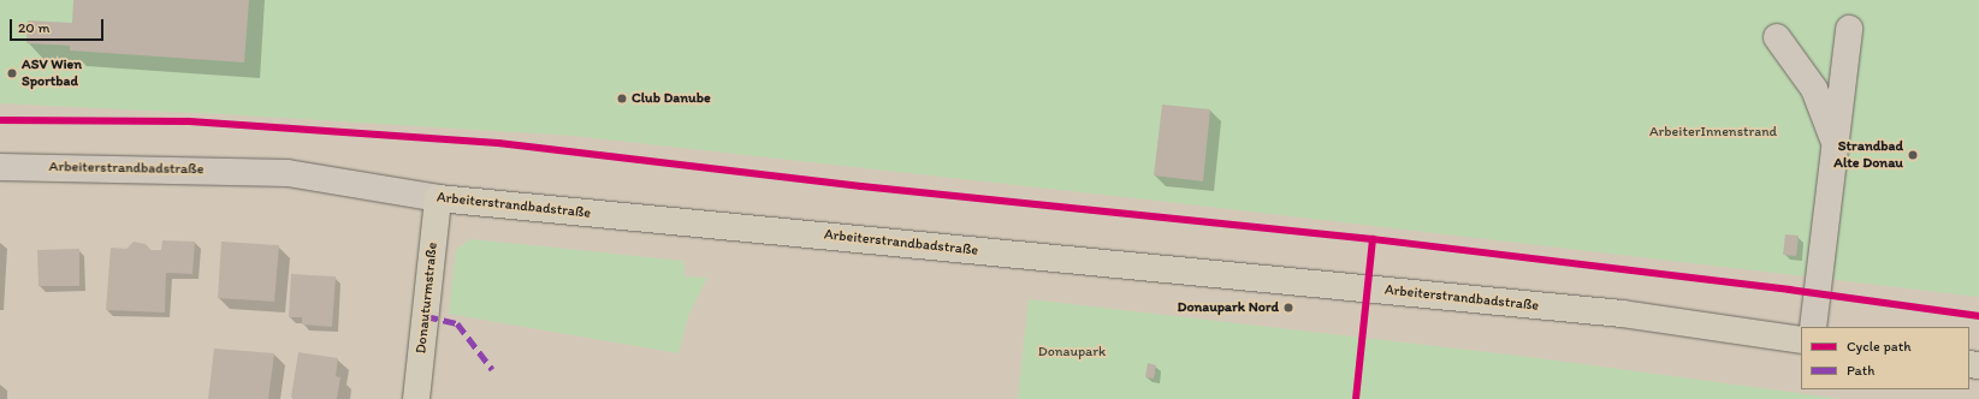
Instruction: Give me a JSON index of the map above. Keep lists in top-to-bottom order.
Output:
{
  "streets": {
    "main road": ["Arbeiterstrandbadstraße", "Donauturmstraße"]
  },
  "crossings": [
    ["Arbeiterstrandbadstraße", "Donauturmstraße"]
  ],
  "parks": ["ArbeiterInnenstrand", "Donaupark"],
  "places": [
    "ASV Wien Sportbad",
    "Club Danube",
    "Strandbad Alte Donau",
    "Donaupark Nord"
  ],
  "legend": ["Cycle path", "Path"],
  "scale_bar": "20 m"
}
